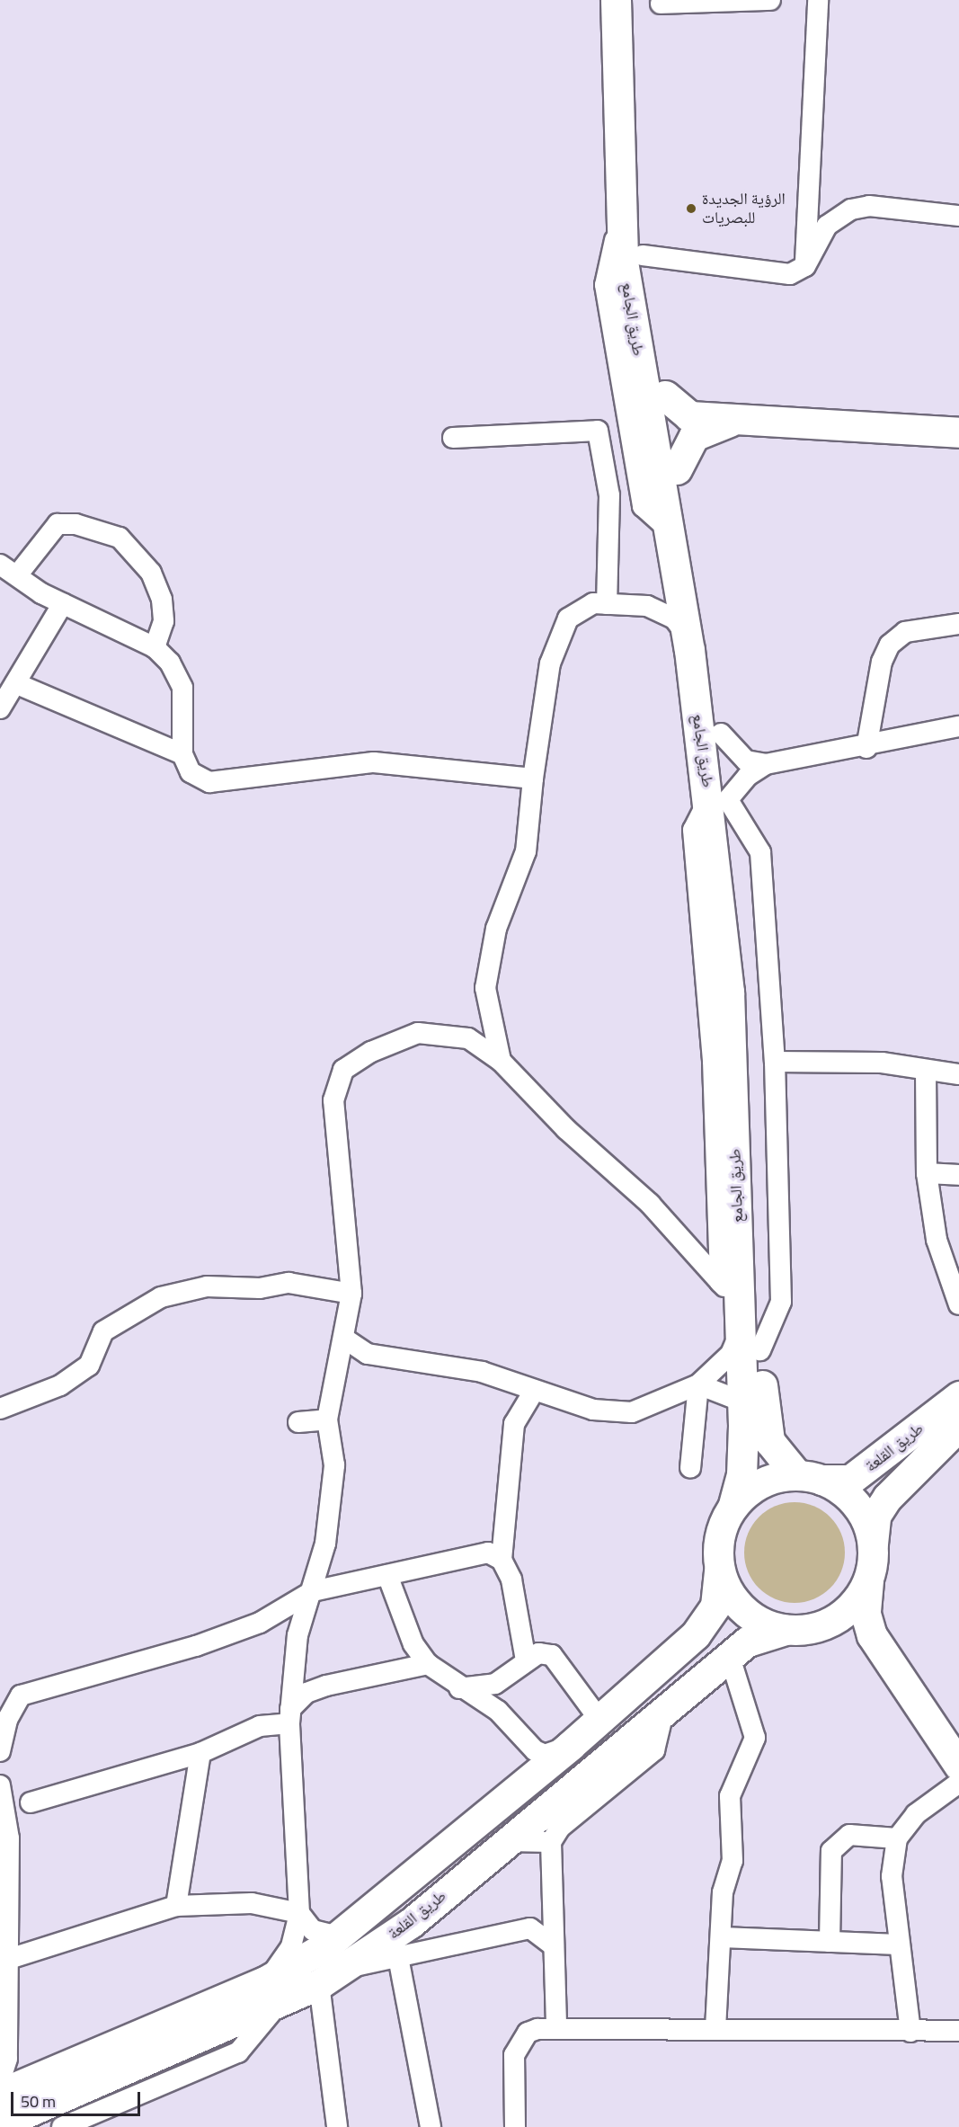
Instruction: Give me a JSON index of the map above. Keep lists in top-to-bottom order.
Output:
{
  "streets": {
    "main road": ["طريق الجامع", "طريق القلعة"]
  },
  "crossings": [
    ["طريق الجامع", "طريق القلعة"]
  ],
  "places": ["الرؤية الجديدة للبصريات"],
  "scale_bar": "50 m"
}
